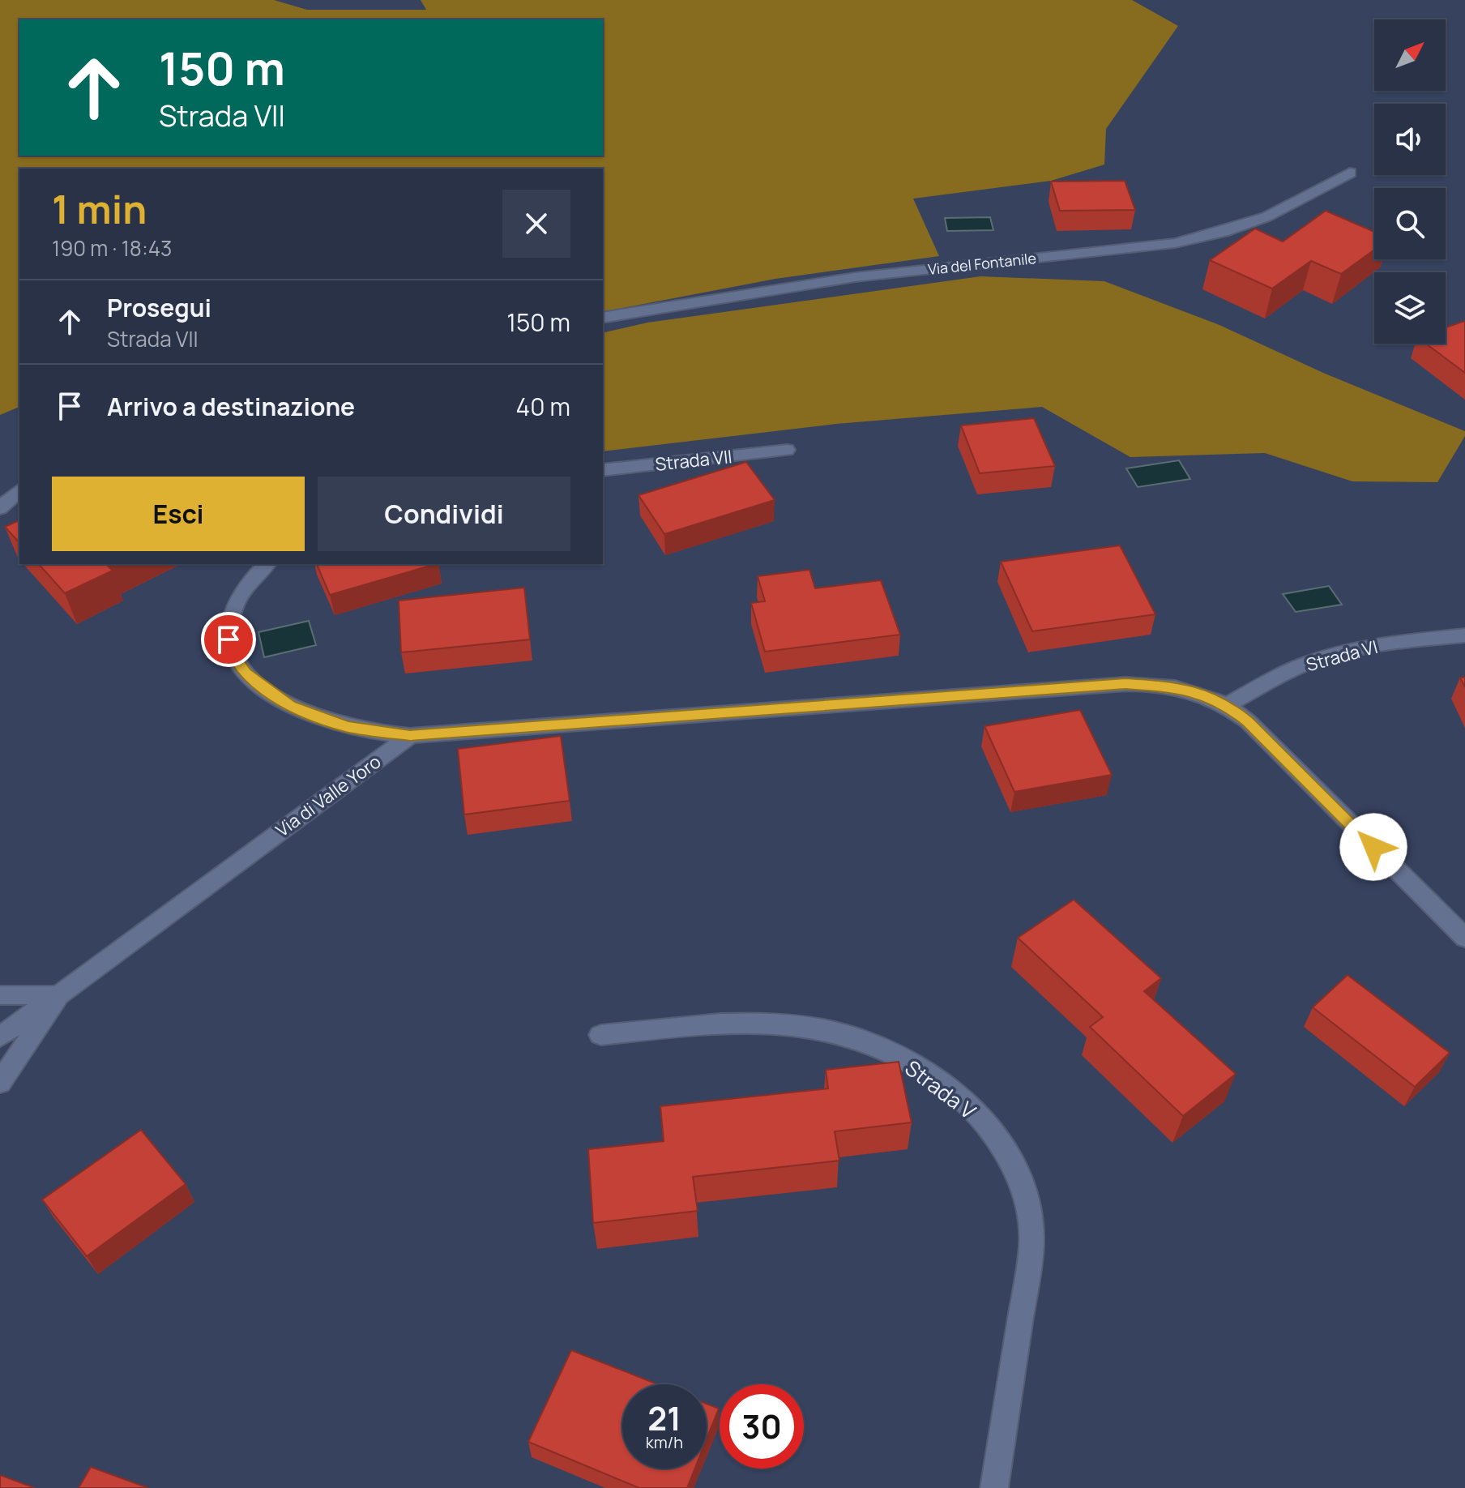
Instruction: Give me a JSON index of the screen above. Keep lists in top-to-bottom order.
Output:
{
  "streets": {
    "street": [
      "Via del Fontanile",
      "Strada VII",
      "Strada VI",
      "Via di Valle Yoro",
      "Strada V"
    ]
  },
  "north": "top right",
  "page": {
    "turn": ["150 m", "Strada VII"],
    "heading": ["1 min", "190 m · 18:43"],
    "list": [
      {
        "name": "Prosegui",
        "note": "Strada VII",
        "value": "150 m"
      },
      {
        "name": "Arrivo a destinazione",
        "value": "40 m"
      }
    ],
    "buttons": ["Esci", "Condividi"],
    "speed": "21 km/h",
    "limit": "30"
  }
}
